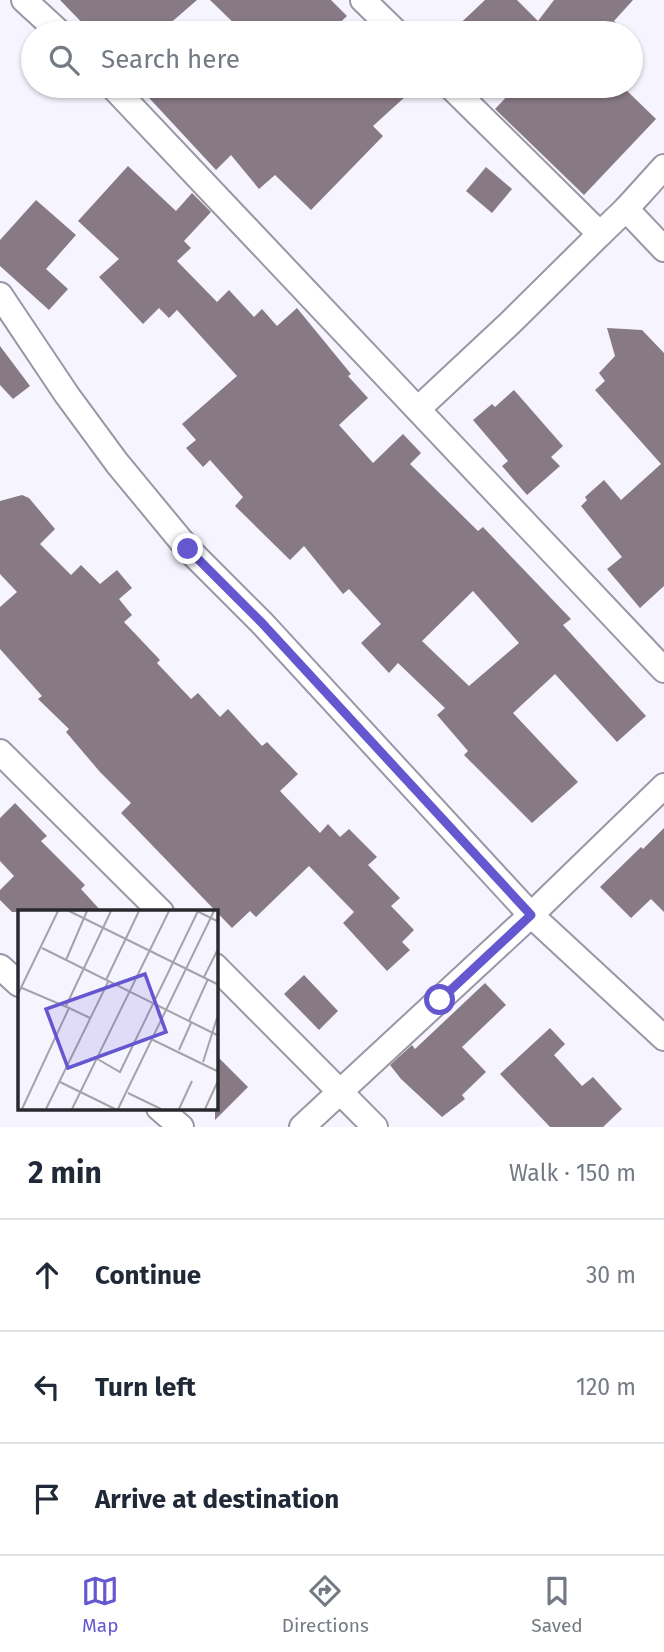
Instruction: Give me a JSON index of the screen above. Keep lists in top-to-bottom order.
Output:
{
  "page": {
    "search": "Search here",
    "heading": ["2 min", "Walk · 150 m"],
    "list": [
      ["Continue", "30 m"],
      ["Turn left", "120 m"],
      "Arrive at destination"
    ],
    "nav": ["Map", "Directions", "Saved"]
  }
}
